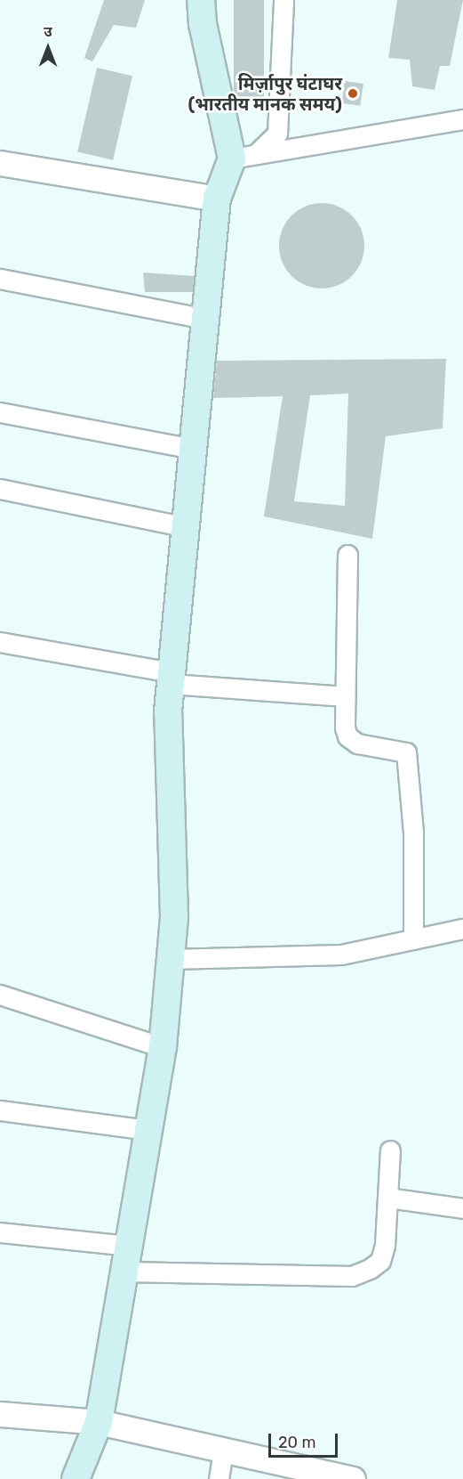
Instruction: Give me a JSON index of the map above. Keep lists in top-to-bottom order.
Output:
{
  "places": ["मिर्ज़ापुर घंटाघर (भारतीय मानक समय)"],
  "scale_bar": "20 m",
  "north": "top"
}
